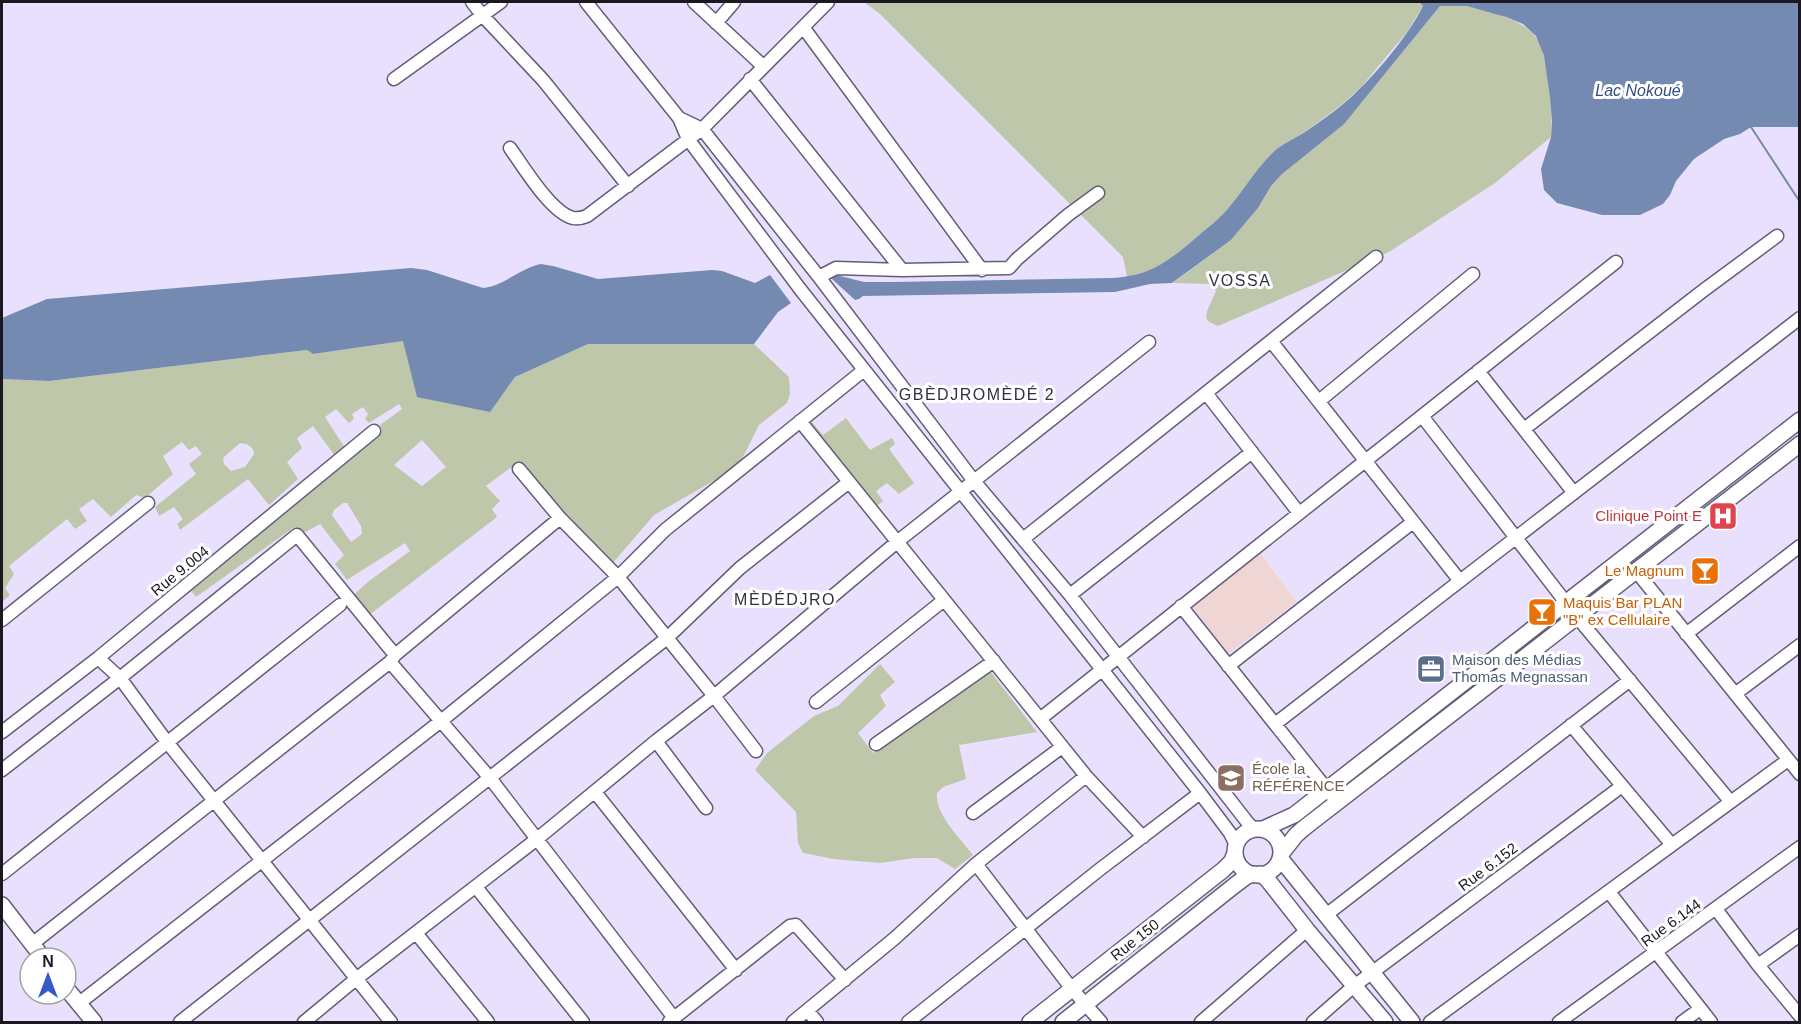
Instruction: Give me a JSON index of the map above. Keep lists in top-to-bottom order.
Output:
{
  "streets": {
    "main road": ["Rue 150"],
    "street": ["Rue 9.004", "Rue 6.152", "Rue 6.144"]
  },
  "districts": ["VOSSA", "GBÈDJROMÈDÉ 2", "MÈDÉDJRO"],
  "water": ["Lac Nokoué"],
  "places": {
    "hospital": ["Clinique Point E"],
    "bar": ["Le Magnum", "Maquis Bar PLAN \"B\" ex Cellulaire"],
    "office": ["Maison des Médias Thomas Megnassan"],
    "school or university": ["École la RÉFÉRENCE"]
  },
  "north": "top"
}
